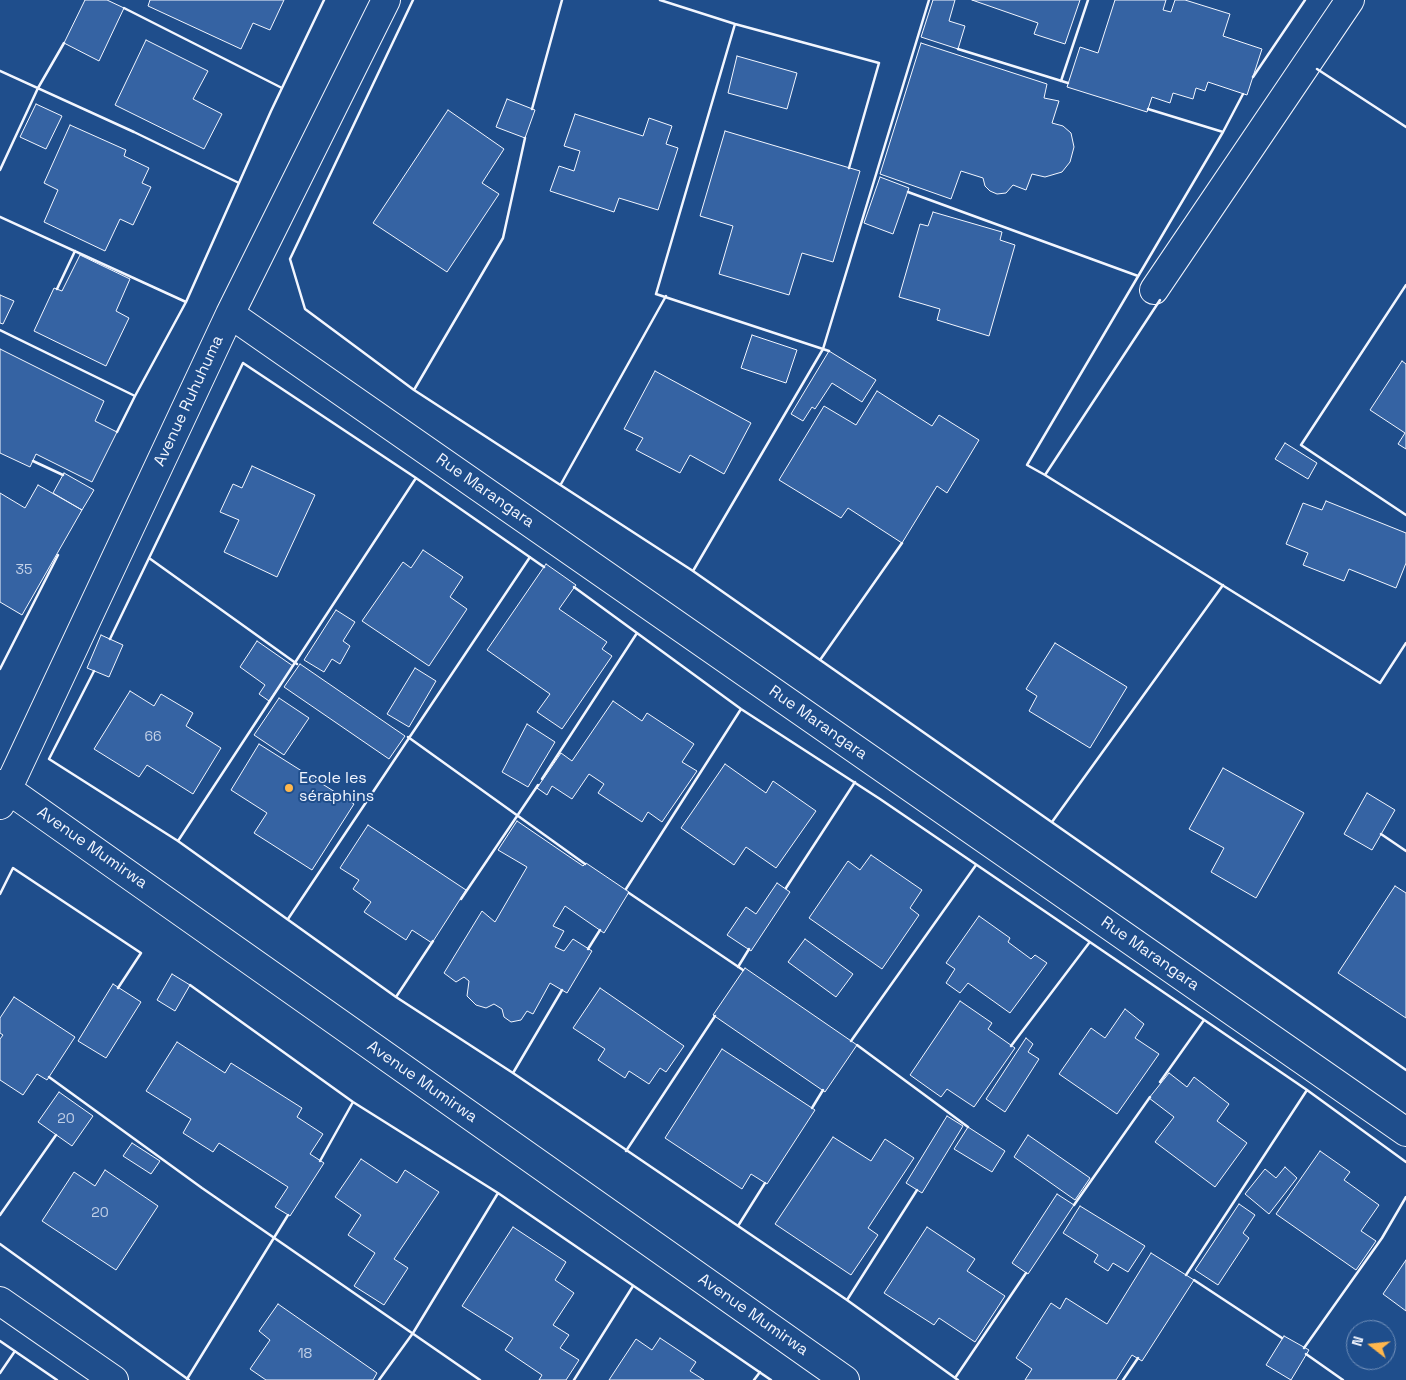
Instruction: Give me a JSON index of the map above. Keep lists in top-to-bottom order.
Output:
{
  "streets": {
    "street": ["Avenue Ruhuhuma", "Rue Marangara", "Avenue Mumirwa"]
  },
  "crossings": [
    ["Avenue Ruhuhuma", "Rue Marangara"],
    ["Avenue Ruhuhuma", "Avenue Mumirwa"]
  ],
  "places": ["Ecole les séraphins"],
  "house_numbers": [
    "35",
    "66",
    "20",
    "20",
    "18"
  ],
  "north": "left"
}
